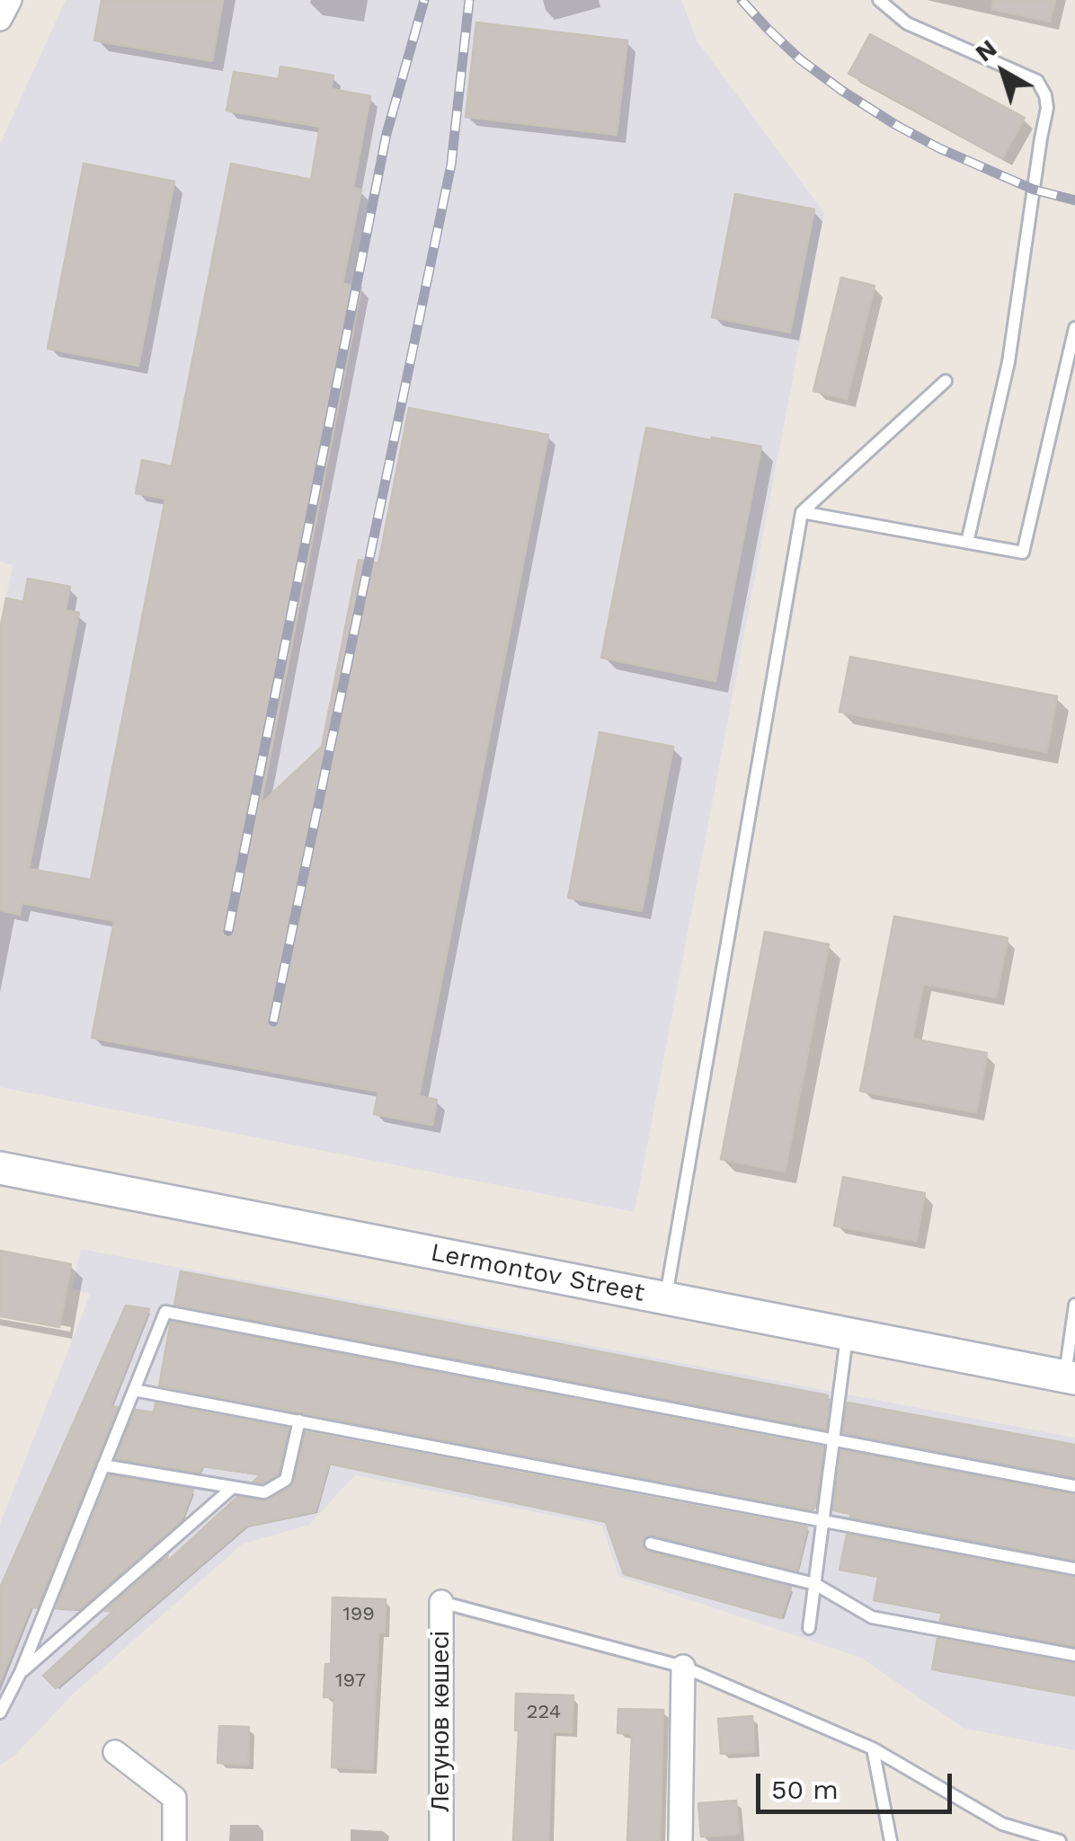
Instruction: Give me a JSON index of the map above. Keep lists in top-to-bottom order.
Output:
{
  "streets": {
    "street": ["Lermontov Street", "Летунов көшесі"]
  },
  "house_numbers": ["199", "197", "224"],
  "scale_bar": "50 m",
  "north": "top left"
}
